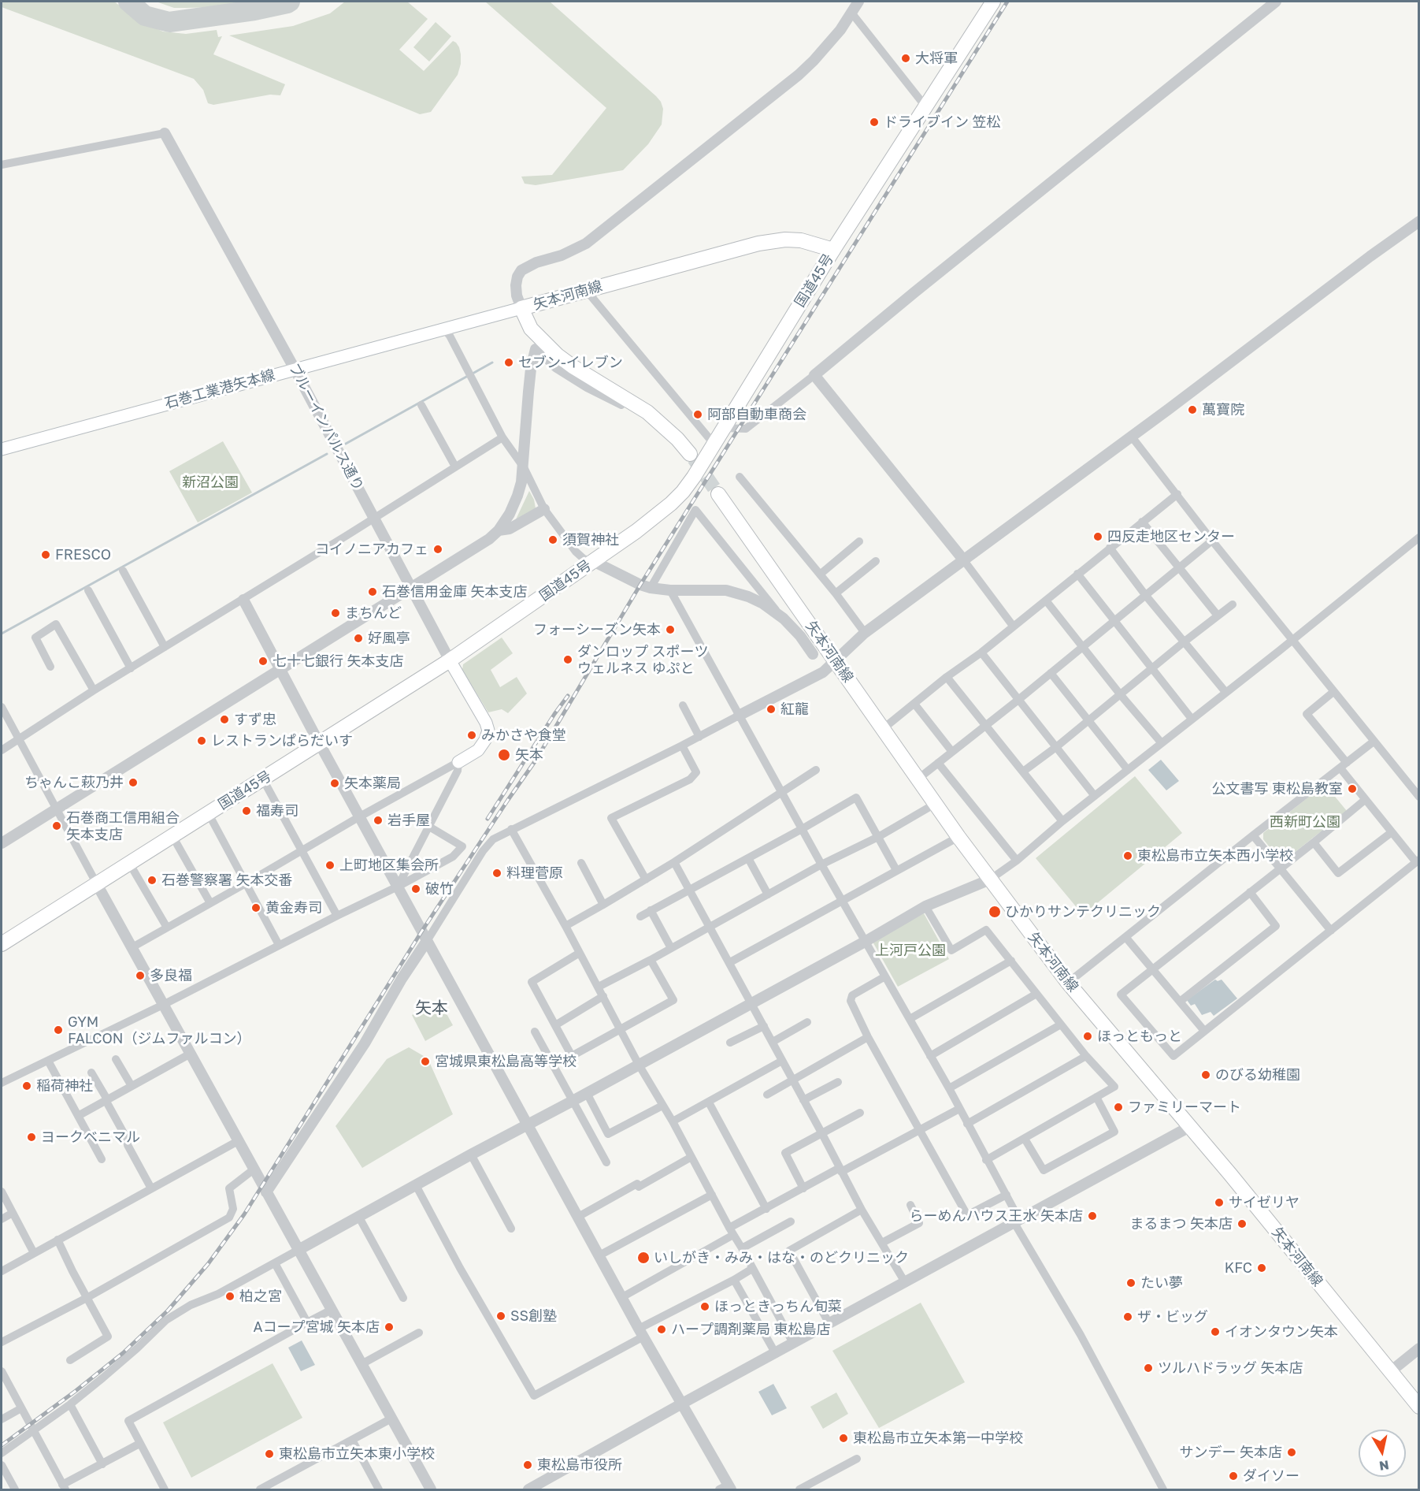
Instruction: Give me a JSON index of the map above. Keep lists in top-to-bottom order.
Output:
{
  "streets": {
    "main road": [
      "国道45号",
      "矢本河南線",
      "石巻工業港矢本線",
      "ブルーインパルス通り"
    ]
  },
  "crossings": [
    ["国道45号", "矢本河南線"],
    ["国道45号", "ブルーインパルス通り"],
    ["矢本河南線", "石巻工業港矢本線"],
    ["石巻工業港矢本線", "ブルーインパルス通り"]
  ],
  "districts": ["矢本"],
  "parks": ["新沼公園", "西新町公園", "上河戸公園"],
  "places": [
    "大将軍",
    "ドライブイン 笠松",
    "セブン-イレブン",
    "萬寶院",
    "阿部自動車商会",
    "四反走地区センター",
    "須賀神社",
    "コイノニアカフェ",
    "FRESCO",
    "石巻信用金庫 矢本支店",
    "まちんど",
    "フォーシーズン矢本",
    "好風亭",
    "ダンロップ スポーツ ウェルネス ゆぷと",
    "七十七銀行 矢本支店",
    "紅龍",
    "すず忠",
    "みかさや食堂",
    "レストランぱらだいす",
    "矢本",
    "ちゃんこ萩乃井",
    "矢本薬局",
    "公文書写 東松島教室",
    "福寿司",
    "岩手屋",
    "石巻商工信用組合 矢本支店",
    "東松島市立矢本西小学校",
    "上町地区集会所",
    "料理菅原",
    "石巻警察署 矢本交番",
    "破竹",
    "黄金寿司",
    "ひかりサンテクリニック",
    "多良福",
    "GYM FALCON（ジムファルコン）",
    "ほっともっと",
    "宮城県東松島高等学校",
    "のびる幼稚園",
    "稲荷神社",
    "ファミリーマート",
    "ヨークベニマル",
    "サイゼリヤ",
    "らーめんハウス王水 矢本店",
    "まるまつ 矢本店",
    "いしがき・みみ・はな・のどクリニック",
    "KFC",
    "たい夢",
    "柏之宮",
    "ほっときっちん旬菜",
    "SS創塾",
    "ザ・ビッグ",
    "Aコープ宮城 矢本店",
    "ハープ調剤薬局 東松島店",
    "イオンタウン矢本",
    "ツルハドラッグ 矢本店",
    "東松島市立矢本第一中学校",
    "サンデー 矢本店",
    "東松島市立矢本東小学校",
    "東松島市役所",
    "ダイソー"
  ],
  "north": "bottom"
}
